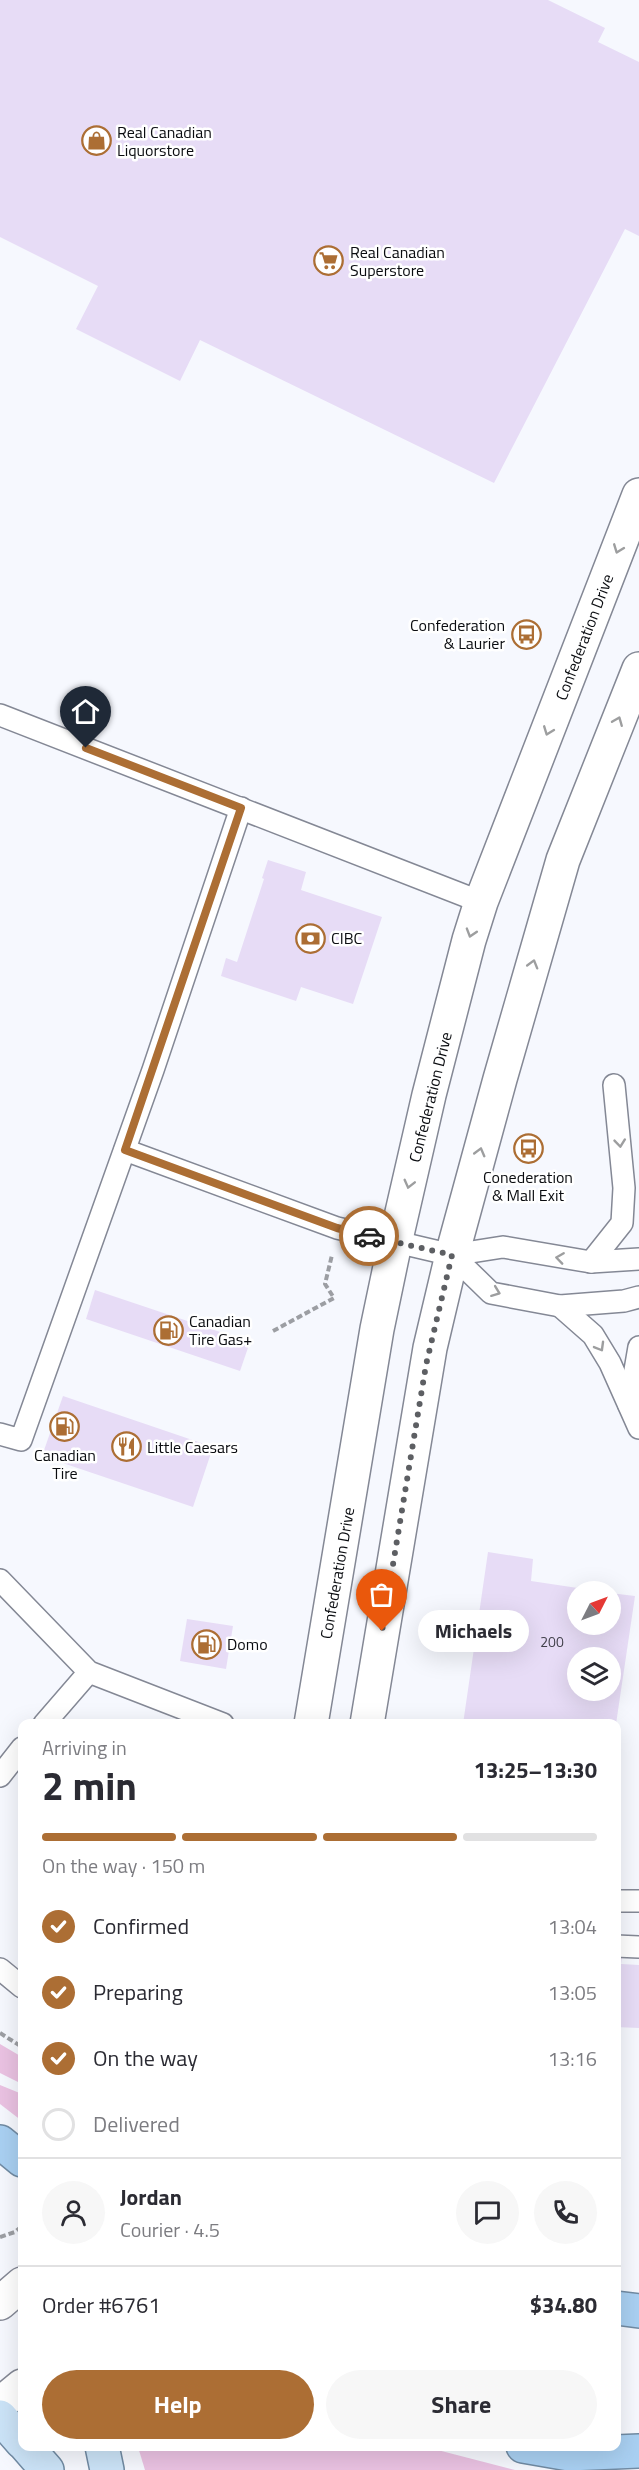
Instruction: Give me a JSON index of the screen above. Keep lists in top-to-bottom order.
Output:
{
  "streets": {
    "main road": ["Confederation Drive"]
  },
  "places": {
    "shop": ["Real Canadian Liquorstore"],
    "supermarket": ["Real Canadian Superstore"],
    "bus stop": ["Confederation & Laurier", "Conederation & Mall Exit"],
    "bank": ["CIBC"],
    "fuel station": ["Canadian Tire Gas+", "Canadian Tire", "Domo"],
    "restaurant": ["Little Caesars"],
    "other": ["Michaels"]
  },
  "house_numbers": ["200"],
  "north": "top right",
  "page": {
    "bubble": "Michaels",
    "heading": ["2 min", "Arriving in", "13:25–13:30"],
    "panel": [
      "Jordan",
      "Courier · 4.5",
      "Order #6761",
      "$34.80"
    ],
    "bar": "On the way · 150 m",
    "list": [
      ["Confirmed", "13:04"],
      ["Preparing", "13:05"],
      ["On the way", "13:16"],
      "Delivered"
    ],
    "buttons": ["Help", "Share"]
  }
}
